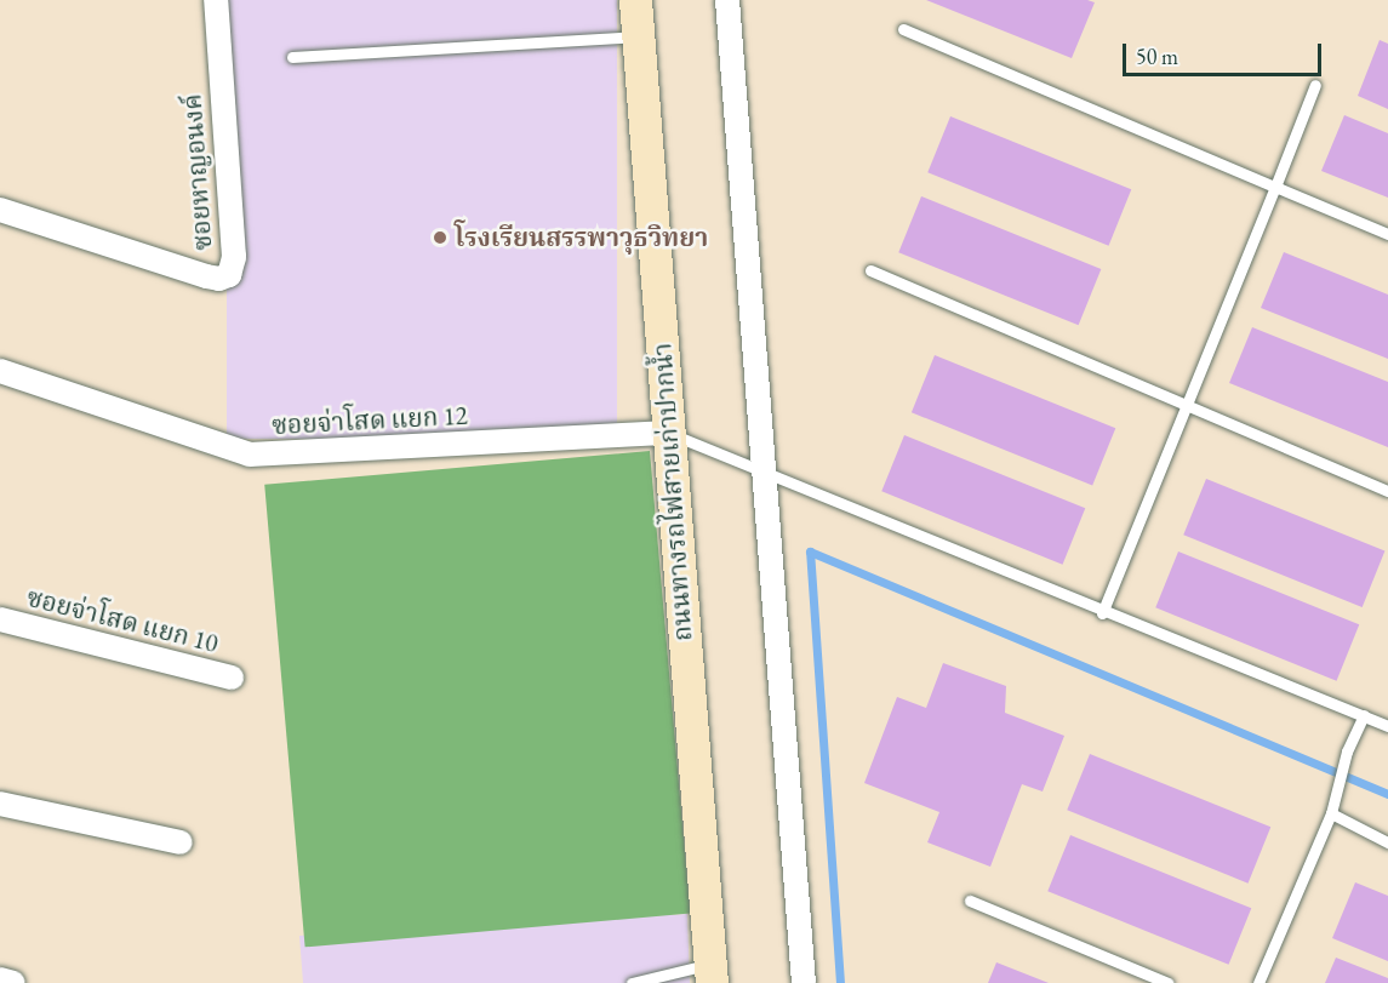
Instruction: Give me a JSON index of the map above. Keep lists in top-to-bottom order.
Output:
{
  "streets": {
    "main road": ["ถนนทางรถไฟสายเก่าปากน้ำ"],
    "street": ["ซอยหาญอนงค์", "ซอยจ่าโสด แยก 12", "ซอยจ่าโสด แยก 10"]
  },
  "crossings": [
    ["ซอยจ่าโสด แยก 12", "ถนนทางรถไฟสายเก่าปากน้ำ"]
  ],
  "places": ["โรงเรียนสรรพาวุธวิทยา"],
  "scale_bar": "50 m"
}
